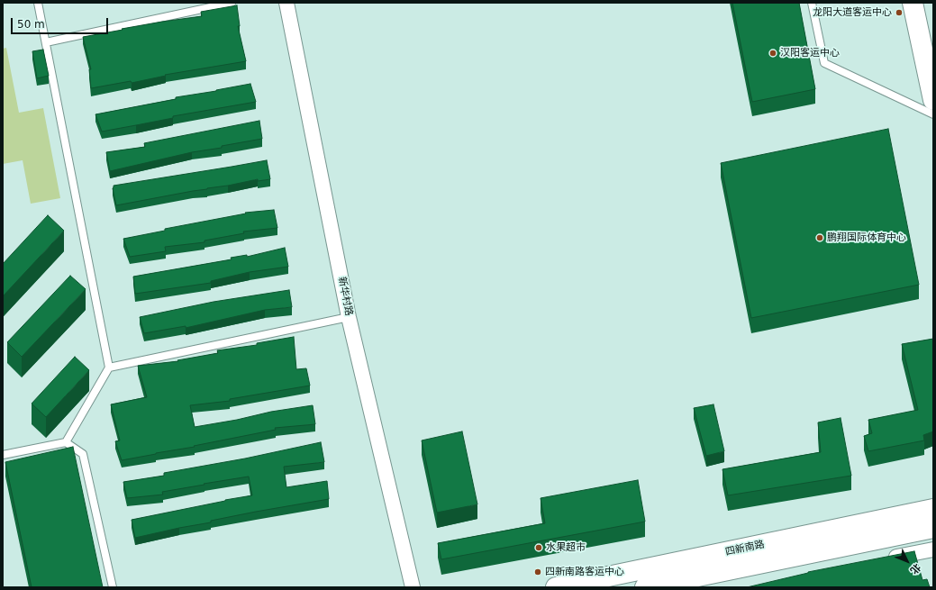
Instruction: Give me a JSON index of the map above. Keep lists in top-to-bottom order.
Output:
{
  "streets": {
    "main road": ["四新南路"],
    "street": ["新华村路"]
  },
  "places": [
    "龙阳大道客运中心",
    "汉阳客运中心",
    "鹏翔国际体育中心",
    "水果超市",
    "四新南路客运中心"
  ],
  "scale_bar": "50 m",
  "north": "bottom right"
}
